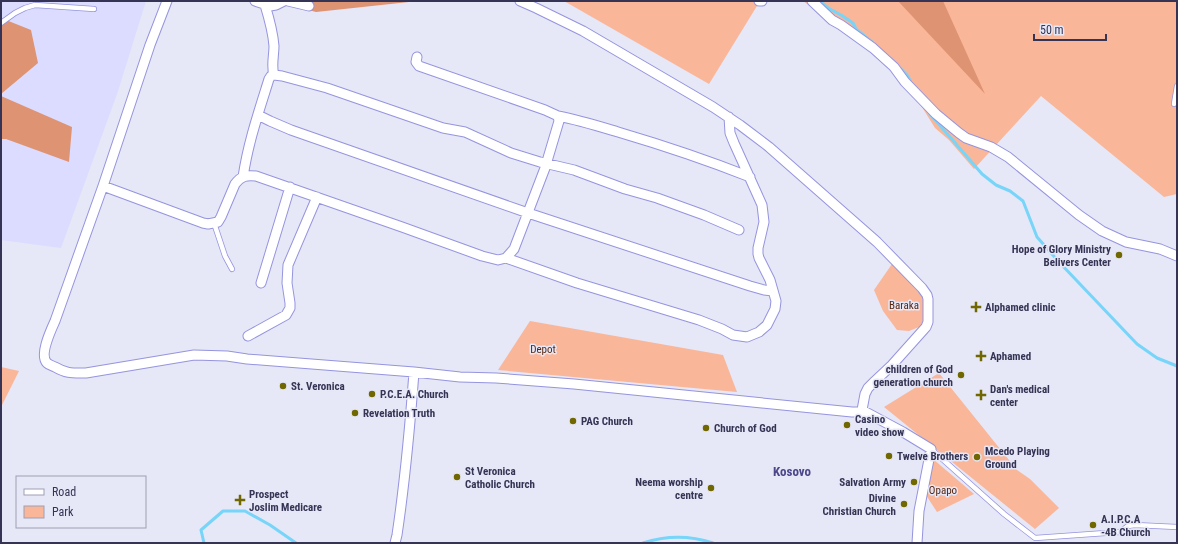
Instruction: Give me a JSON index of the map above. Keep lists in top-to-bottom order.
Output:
{
  "districts": ["Kosovo"],
  "parks": ["Baraka", "Depot", "Opapo"],
  "places": {
    "other": [
      "Hope of Glory Ministry Belivers Center",
      "children of God generation church",
      "St. Veronica",
      "P.C.E.A. Church",
      "Revelation Truth",
      "PAG Church",
      "Casino video show",
      "Church of God",
      "Twelve Brothers",
      "Mcedo Playing Ground",
      "St Veronica Catholic Church",
      "Salvation Army",
      "Neema worship centre",
      "Divine Christian Church",
      "A.I.P.C.A -4B Church"
    ],
    "health": [
      "Alphamed clinic",
      "Aphamed",
      "Dan's medical center",
      "Prospect Joslim Medicare"
    ]
  },
  "legend": ["Road", "Park"],
  "scale_bar": "50 m"
}
